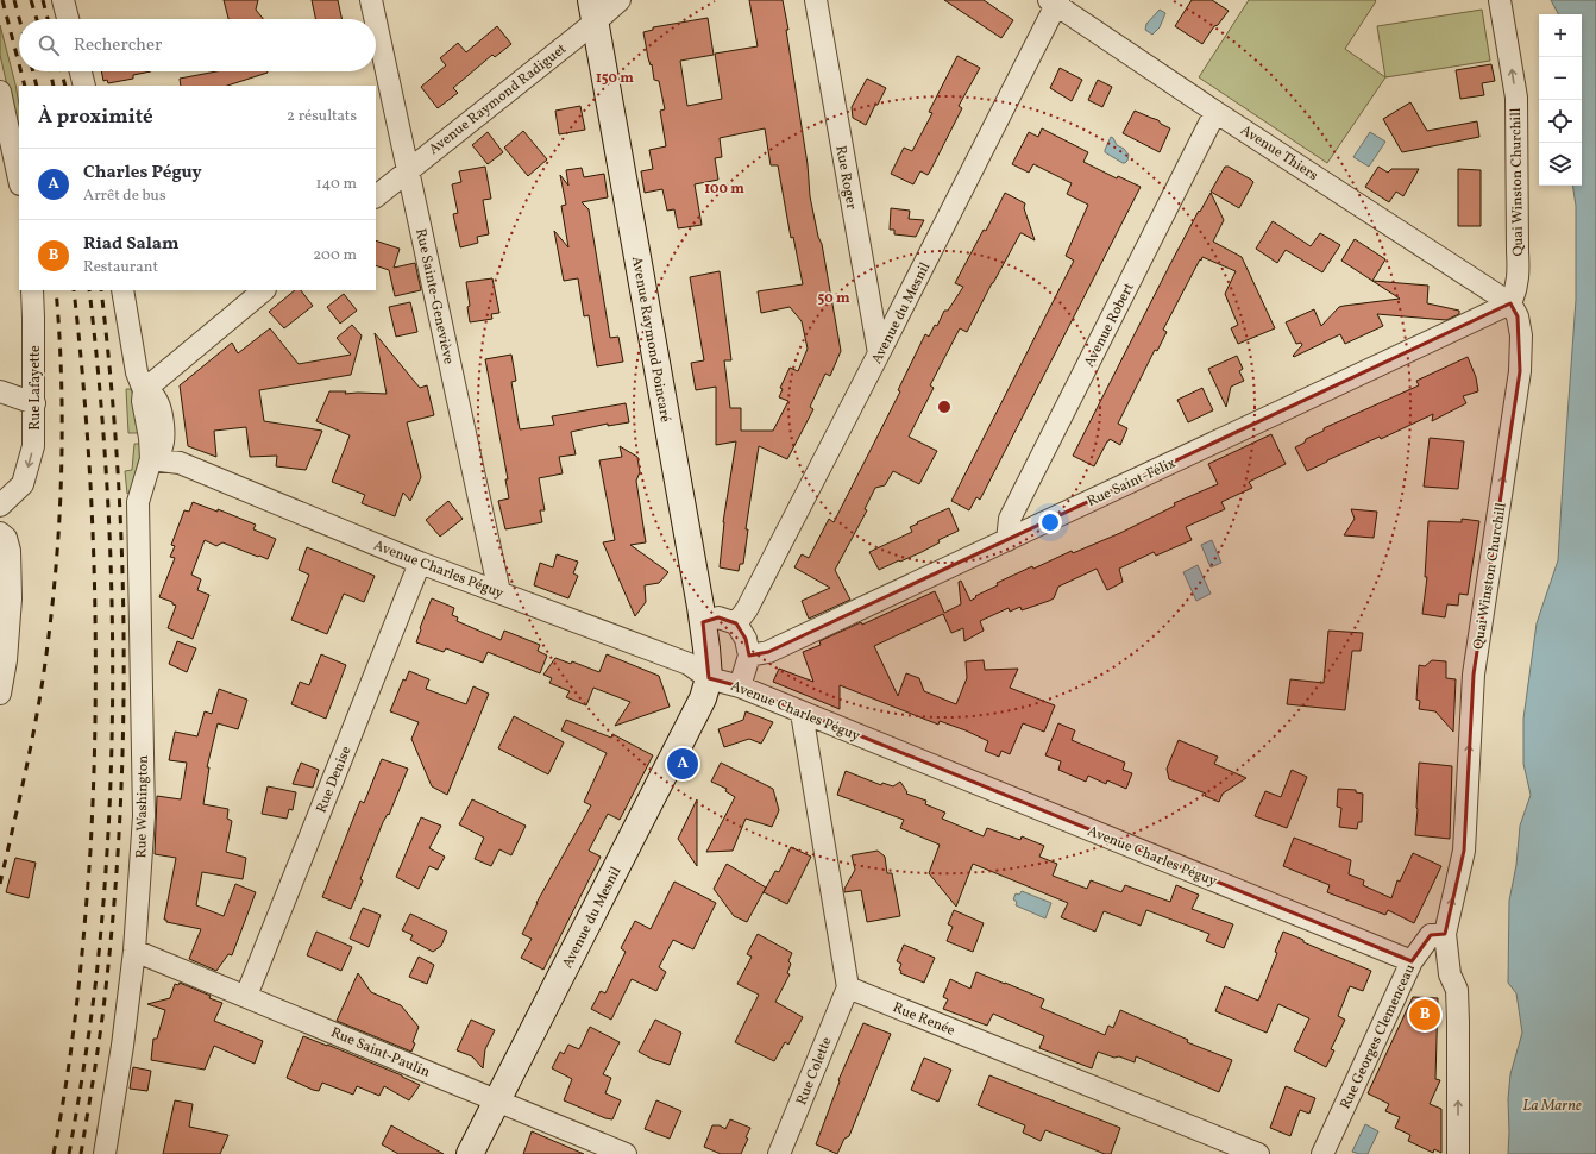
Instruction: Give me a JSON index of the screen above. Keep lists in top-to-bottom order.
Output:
{
  "streets": {
    "street": [
      "Avenue Raymond Radiguet",
      "Avenue Thiers",
      "Rue Roger",
      "Quai Winston Churchill",
      "Rue Sainte-Geneviève",
      "Avenue du Mesnil",
      "Avenue Robert",
      "Avenue Raymond Poincaré",
      "Rue Lafayette",
      "Rue Saint-Félix",
      "Avenue Charles Péguy",
      "Rue Denise",
      "Rue Washington",
      "Rue Renée",
      "Rue Georges Clemenceau",
      "Rue Saint-Paulin",
      "Rue Colette"
    ]
  },
  "crossings": [
    ["Avenue Raymond Radiguet", "Rue Sainte-Geneviève"],
    ["Avenue Raymond Radiguet", "Avenue Raymond Poincaré"],
    ["Avenue Thiers", "Quai Winston Churchill"],
    ["Avenue Thiers", "Avenue du Mesnil"],
    ["Avenue Thiers", "Avenue Robert"],
    ["Avenue Thiers", "Rue Saint-Félix"],
    ["Rue Roger", "Avenue du Mesnil"],
    ["Quai Winston Churchill", "Rue Saint-Félix"],
    ["Quai Winston Churchill", "Rue Georges Clemenceau"],
    ["Rue Sainte-Geneviève", "Avenue Charles Péguy"],
    ["Avenue du Mesnil", "Avenue Raymond Poincaré"],
    ["Avenue du Mesnil", "Avenue Charles Péguy"],
    ["Avenue du Mesnil", "Rue Saint-Paulin"],
    ["Avenue Robert", "Rue Saint-Félix"],
    ["Avenue Raymond Poincaré", "Avenue Charles Péguy"],
    ["Avenue Charles Péguy", "Rue Denise"],
    ["Avenue Charles Péguy", "Rue Washington"],
    ["Avenue Charles Péguy", "Rue Georges Clemenceau"],
    ["Rue Denise", "Rue Saint-Paulin"],
    ["Rue Washington", "Rue Saint-Paulin"],
    ["Rue Renée", "Rue Colette"]
  ],
  "one_way": ["Quai Winston Churchill"],
  "water": ["La Marne"],
  "page": {
    "map_buttons": ["+", "−"],
    "search": "Rechercher",
    "heading": ["À proximité", "2 résultats"],
    "list": [
      {
        "mark": "A",
        "name": "Charles Péguy",
        "note": "Arrêt de bus",
        "value": "140 m"
      },
      {
        "mark": "B",
        "name": "Riad Salam",
        "note": "Restaurant",
        "value": "200 m"
      }
    ],
    "pins": ["A", "B"]
  },
  "rings": ["150 m", "100 m", "50 m"]
}
